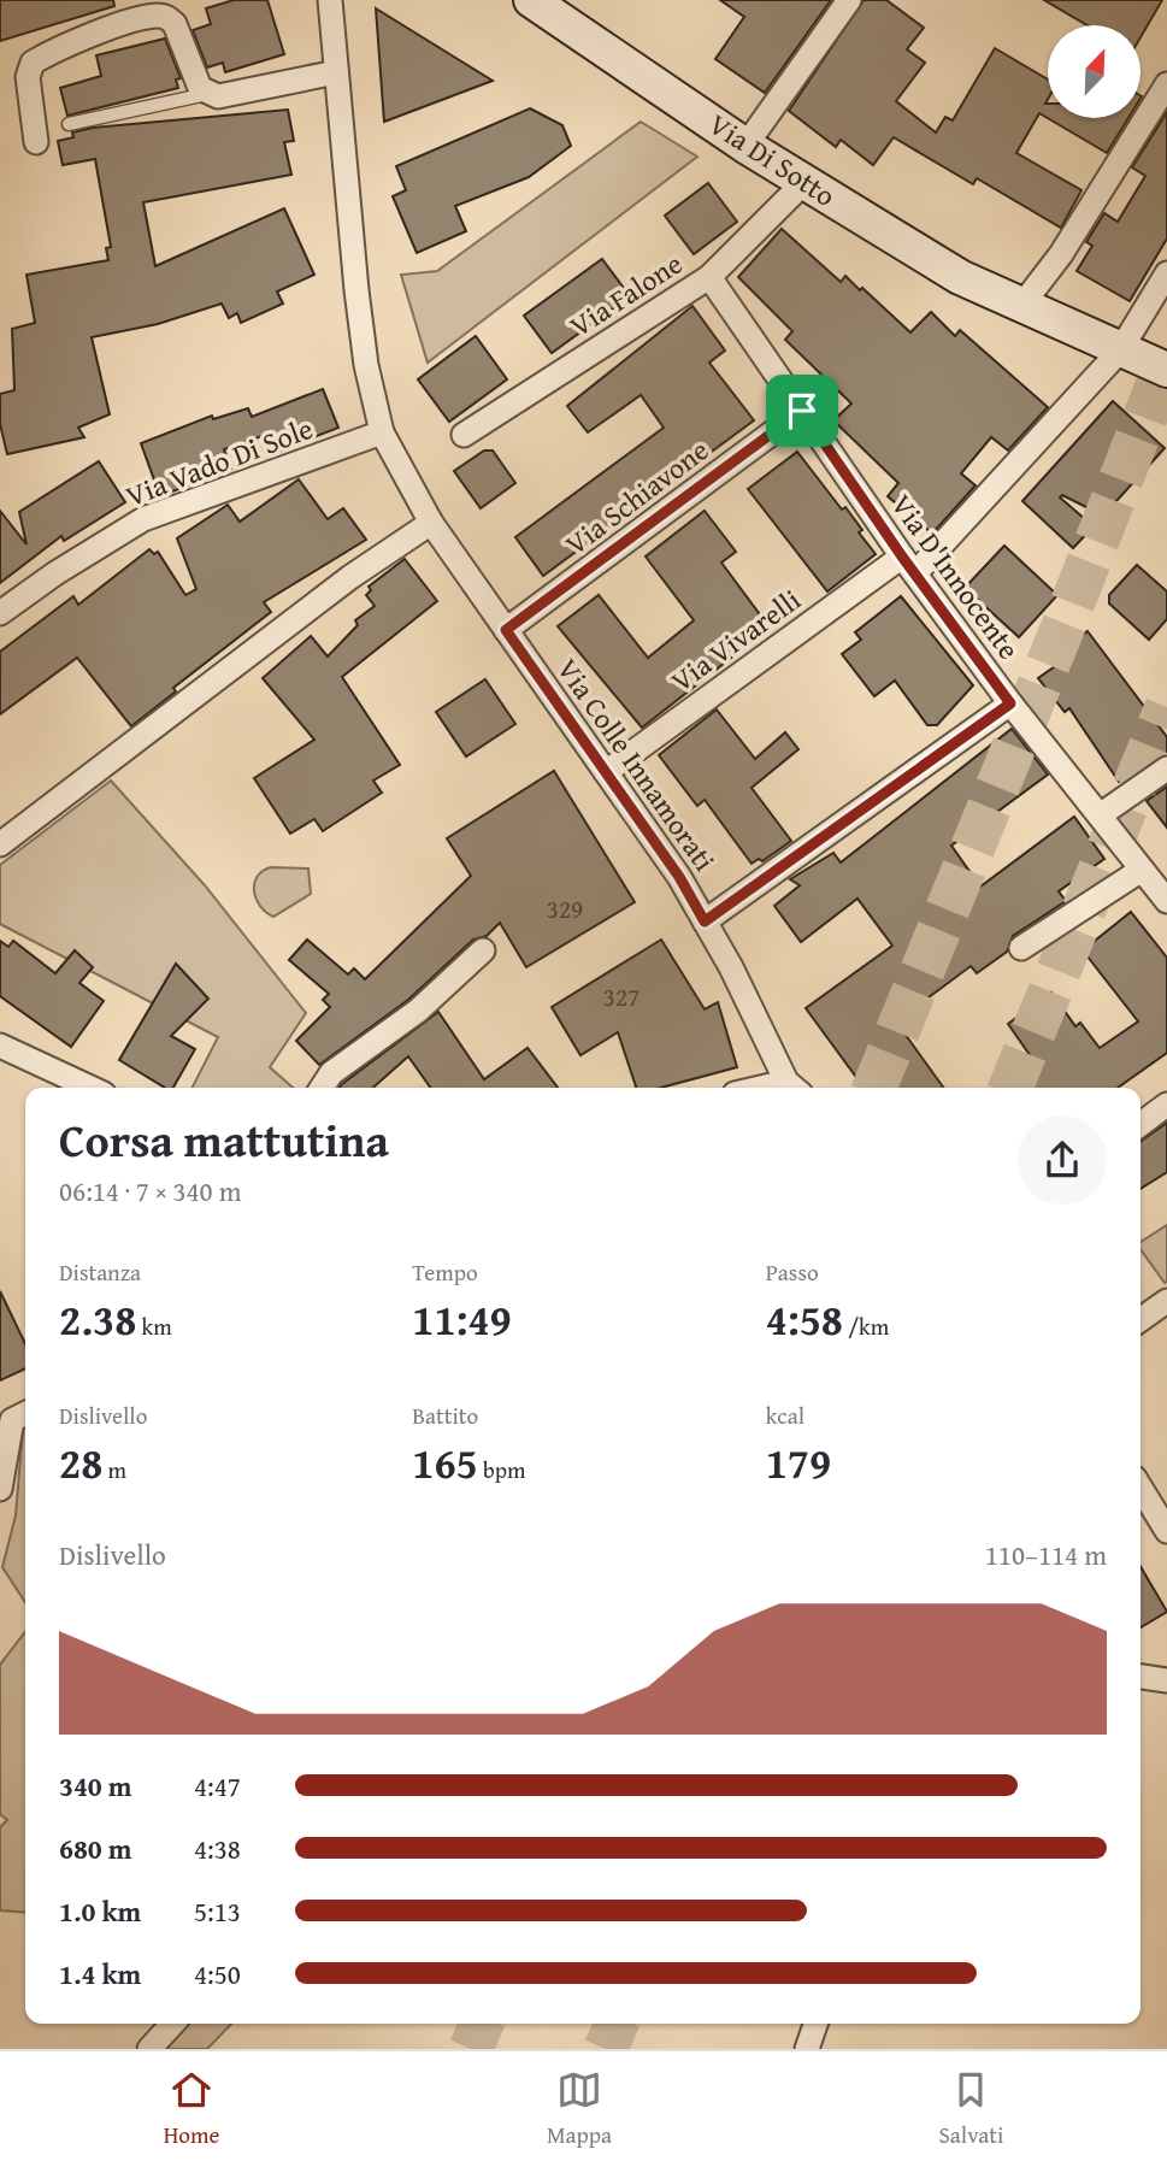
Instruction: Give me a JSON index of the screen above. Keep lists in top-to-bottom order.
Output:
{
  "streets": {
    "street": [
      "Via Di Sotto",
      "Via Falone",
      "Via Vado Di Sole",
      "Via Schiavone",
      "Via D'Innocente",
      "Via Vivarelli",
      "Via Colle Innamorati"
    ]
  },
  "crossings": [
    ["Via Di Sotto", "Via Falone"],
    ["Via Di Sotto", "Via Vivarelli"],
    ["Via Falone", "Via D'Innocente"],
    ["Via Vado Di Sole", "Via Colle Innamorati"],
    ["Via Schiavone", "Via D'Innocente"],
    ["Via Schiavone", "Via Colle Innamorati"],
    ["Via D'Innocente", "Via Vivarelli"],
    ["Via Vivarelli", "Via Colle Innamorati"]
  ],
  "house_numbers": ["329", "327"],
  "north": "top right",
  "page": {
    "heading": ["Corsa mattutina", "06:14 · 7 × 340 m"],
    "stats": [
      ["Distanza", "2.38 km"],
      ["Tempo", "11:49"],
      ["Passo", "4:58 /km"],
      ["Dislivello", "28 m"],
      ["Battito", "165 bpm"],
      ["kcal", "179"]
    ],
    "chart": ["Dislivello", "110–114 m"],
    "list": [
      {
        "name": "340 m",
        "note": "4:47"
      },
      {
        "name": "680 m",
        "note": "4:38"
      },
      {
        "name": "1.0 km",
        "note": "5:13"
      },
      {
        "name": "1.4 km",
        "note": "4:50"
      }
    ],
    "tabs": ["Home", "Mappa", "Salvati"]
  }
}
